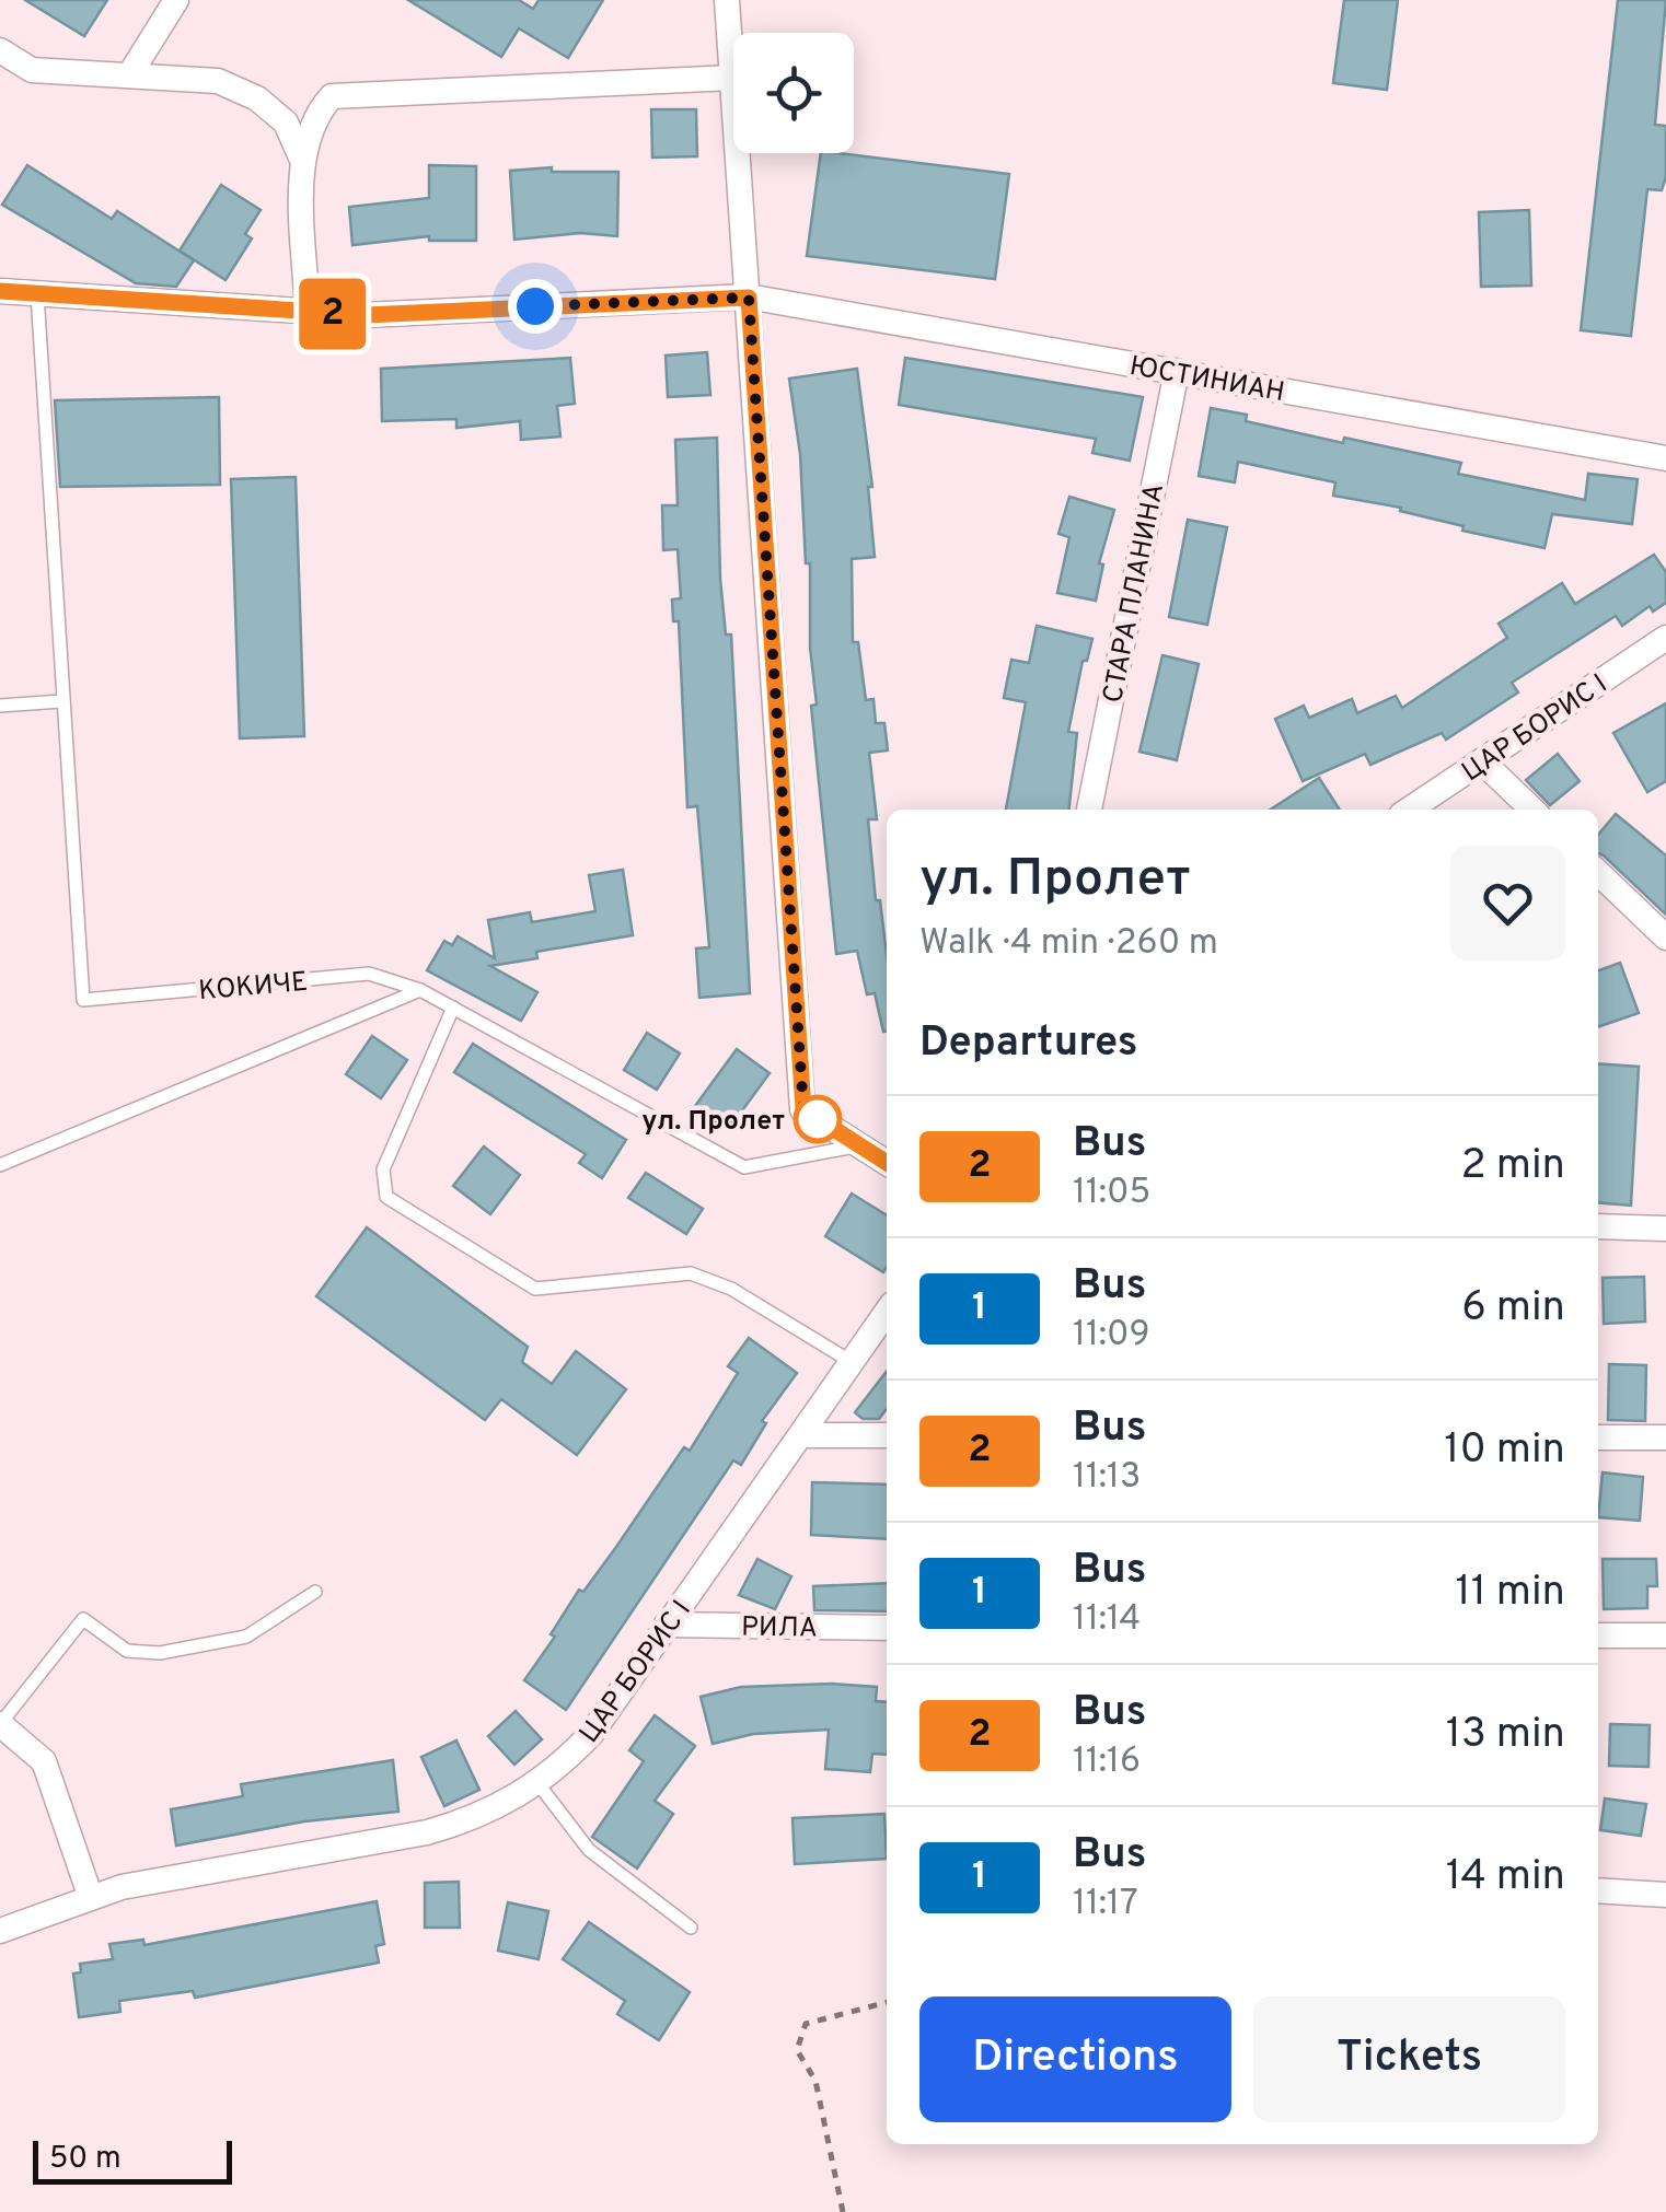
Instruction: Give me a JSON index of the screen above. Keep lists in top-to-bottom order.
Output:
{
  "streets": {
    "street": [
      "ЮСТИНИАН",
      "СТАРА ПЛАНИНА",
      "ЦАР БОРИС I",
      "РИЛА"
    ],
    "lane": ["КОКИЧЕ"]
  },
  "crossings": [
    ["ЮСТИНИАН", "СТАРА ПЛАНИНА"],
    ["ЦАР БОРИС I", "РИЛА"]
  ],
  "places": ["ул. Пролет"],
  "lines": ["bus line 2"],
  "scale_bar": "50 m",
  "page": {
    "on_map": "2",
    "heading": [
      ["ул. Пролет", "Walk · 4 min · 260 m"],
      "Departures"
    ],
    "list": [
      {
        "mark": "2",
        "name": "Bus",
        "note": "11:05",
        "value": "2 min"
      },
      {
        "mark": "1",
        "name": "Bus",
        "note": "11:09",
        "value": "6 min"
      },
      {
        "mark": "2",
        "name": "Bus",
        "note": "11:13",
        "value": "10 min"
      },
      {
        "mark": "1",
        "name": "Bus",
        "note": "11:14",
        "value": "11 min"
      },
      {
        "mark": "2",
        "name": "Bus",
        "note": "11:16",
        "value": "13 min"
      },
      {
        "mark": "1",
        "name": "Bus",
        "note": "11:17",
        "value": "14 min"
      }
    ],
    "buttons": ["Directions", "Tickets"],
    "scale": "50 m"
  }
}
